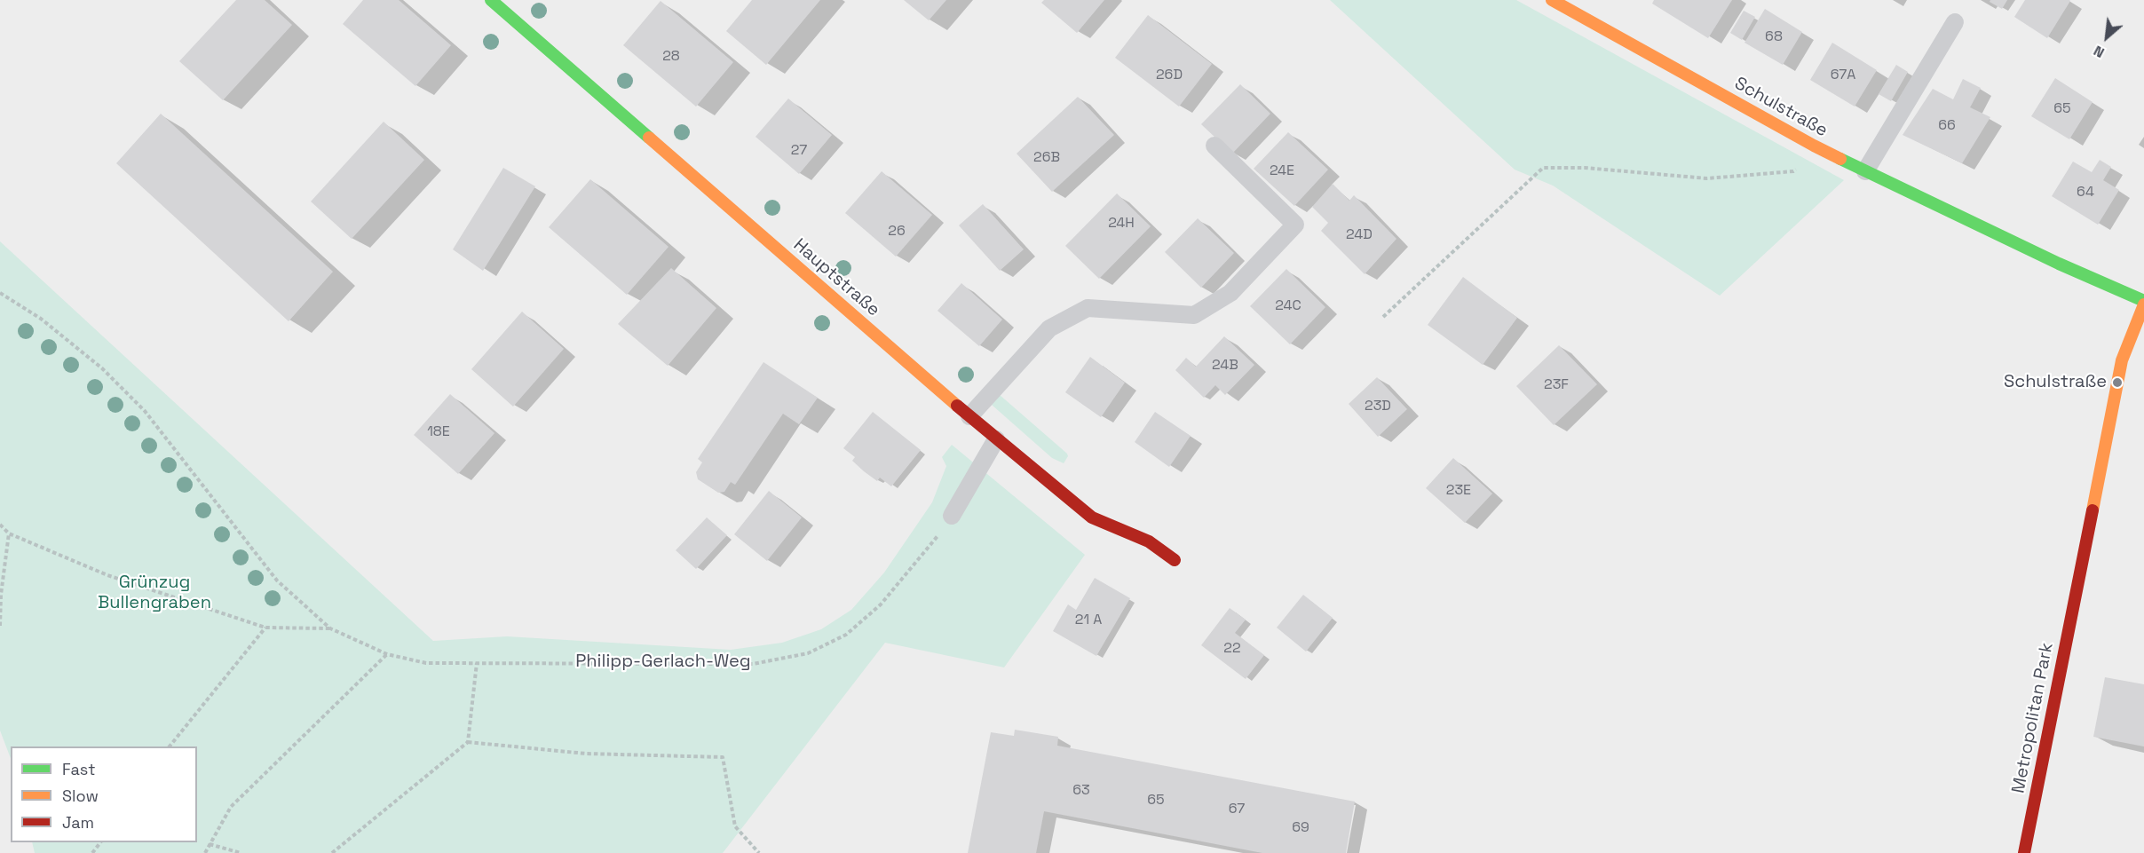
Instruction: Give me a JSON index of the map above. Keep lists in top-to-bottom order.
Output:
{
  "streets": {
    "street": ["Schulstraße", "Hauptstraße", "Metropolitan Park"],
    "path": ["Philipp-Gerlach-Weg"]
  },
  "crossings": [
    ["Schulstraße", "Metropolitan Park"]
  ],
  "parks": ["Grünzug Bullengraben"],
  "places": ["Schulstraße"],
  "house_numbers": [
    "68",
    "28",
    "26D",
    "67A",
    "65",
    "66",
    "27",
    "26B",
    "24E",
    "64",
    "24H",
    "26",
    "24D",
    "24C",
    "24B",
    "23F",
    "23D",
    "18E",
    "23E",
    "21 A",
    "22",
    "63",
    "65",
    "67",
    "69"
  ],
  "legend": ["Fast", "Slow", "Jam"],
  "north": "bottom left"
}
